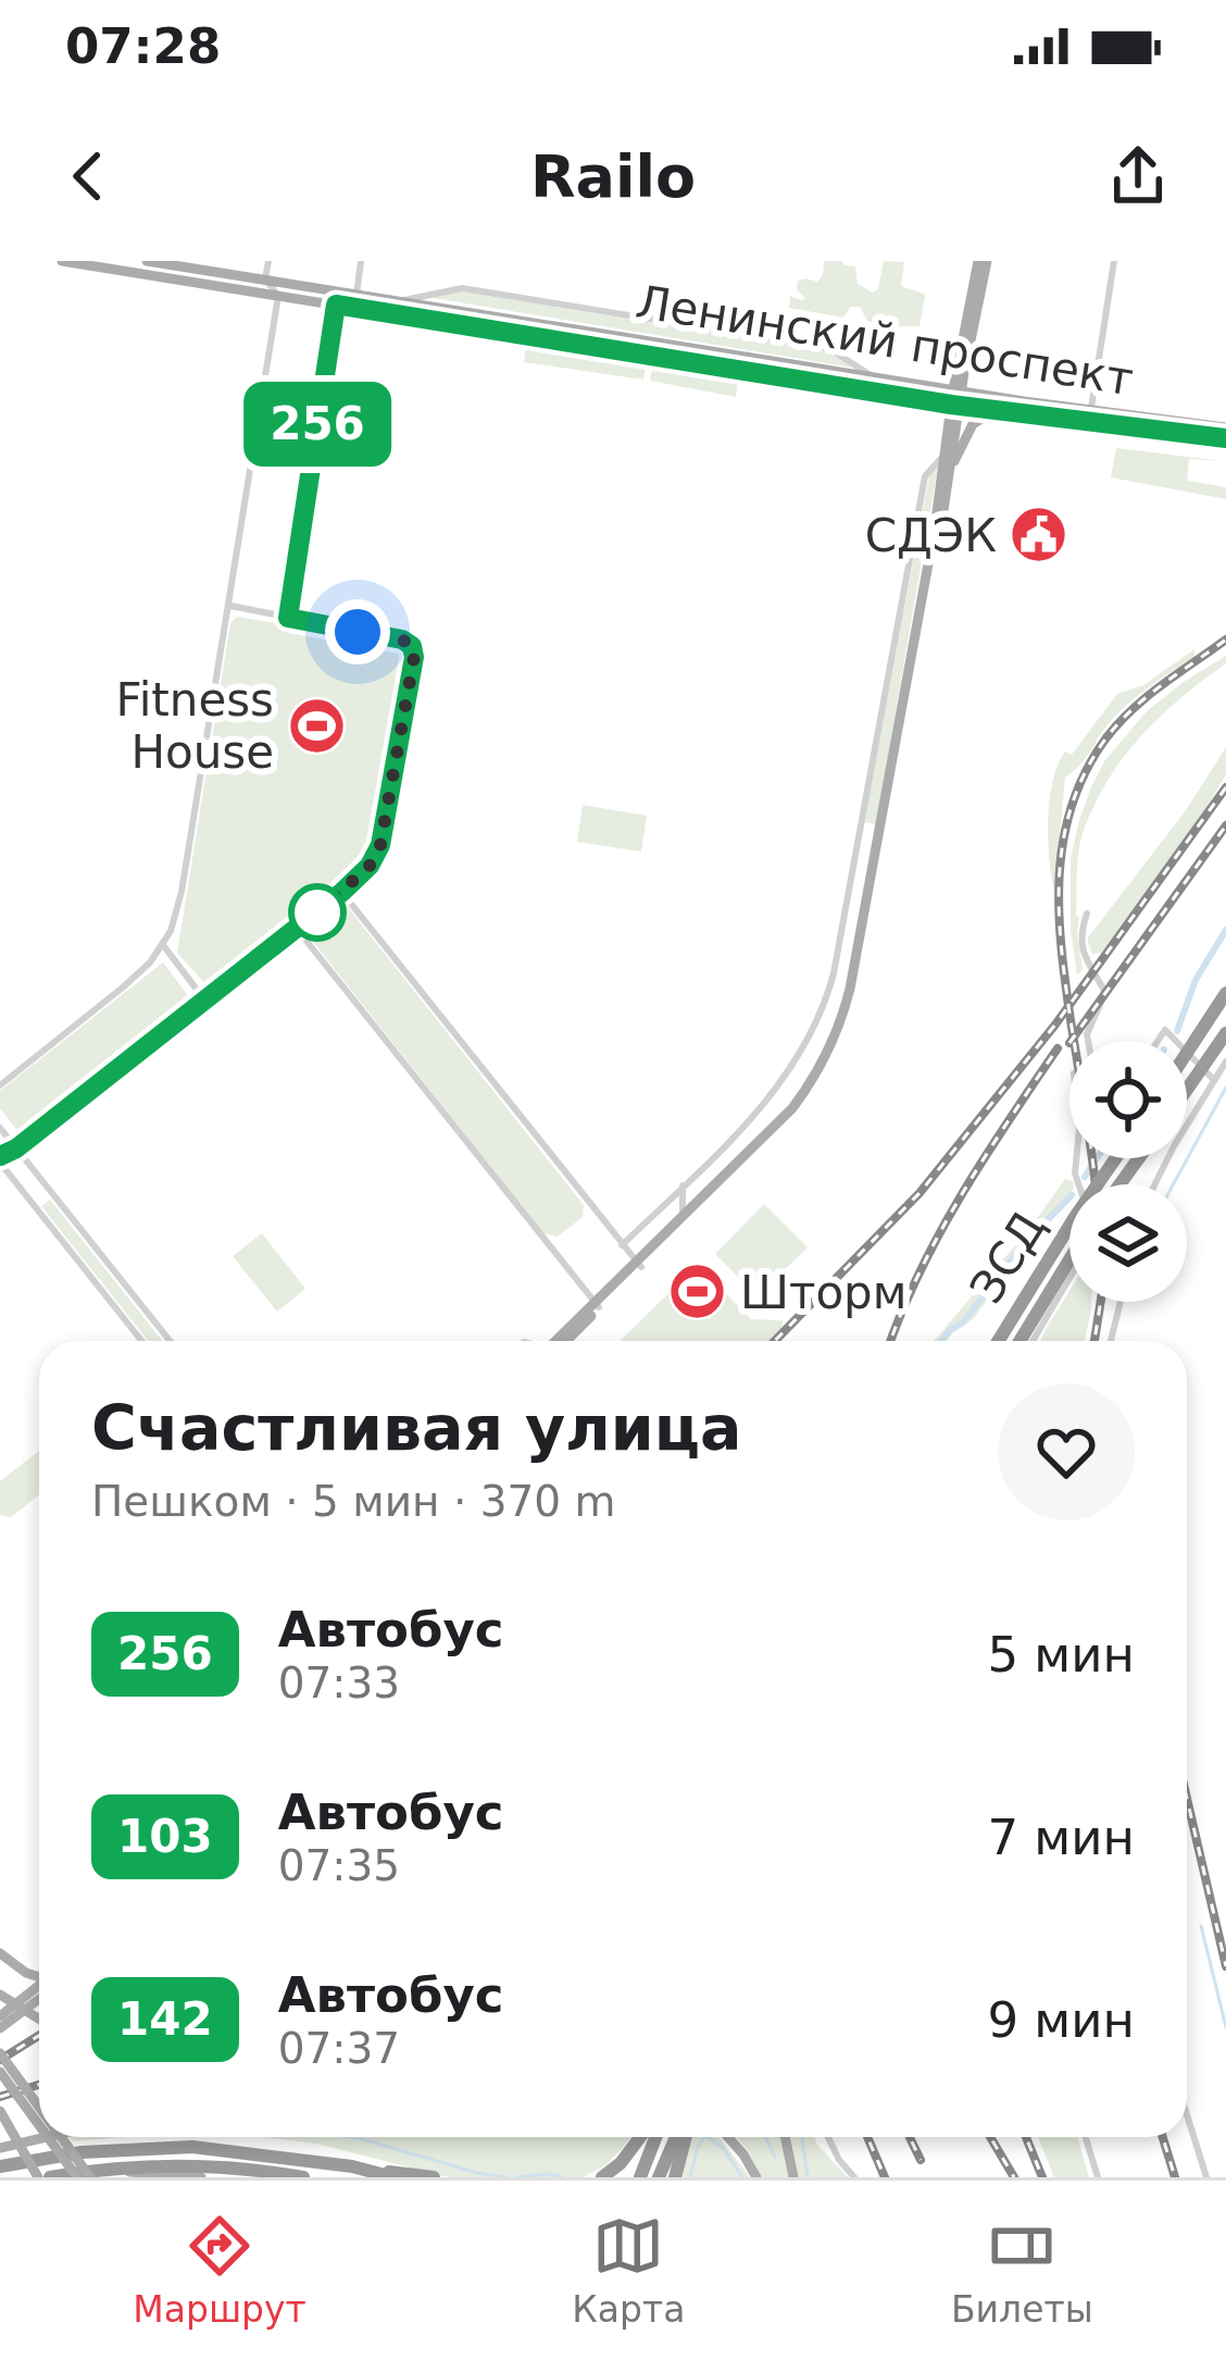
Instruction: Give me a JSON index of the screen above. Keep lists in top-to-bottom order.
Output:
{
  "streets": {
    "highway": ["ЗСД"],
    "main road": ["Ленинский проспект"]
  },
  "places": {
    "public building": ["СДЭК"],
    "sports": ["Fitness House", "Шторм"]
  },
  "lines": ["bus line 256"],
  "page": {
    "status": "07:28",
    "header": "Railo",
    "on_map": "256",
    "heading": ["Счастливая улица", "Пешком · 5 мин · 370 m"],
    "list": [
      {
        "mark": "256",
        "name": "Автобус",
        "note": "07:33",
        "value": "5 мин"
      },
      {
        "mark": "103",
        "name": "Автобус",
        "note": "07:35",
        "value": "7 мин"
      },
      {
        "mark": "142",
        "name": "Автобус",
        "note": "07:37",
        "value": "9 мин"
      }
    ],
    "tabs": ["Маршрут", "Карта", "Билеты"]
  }
}
